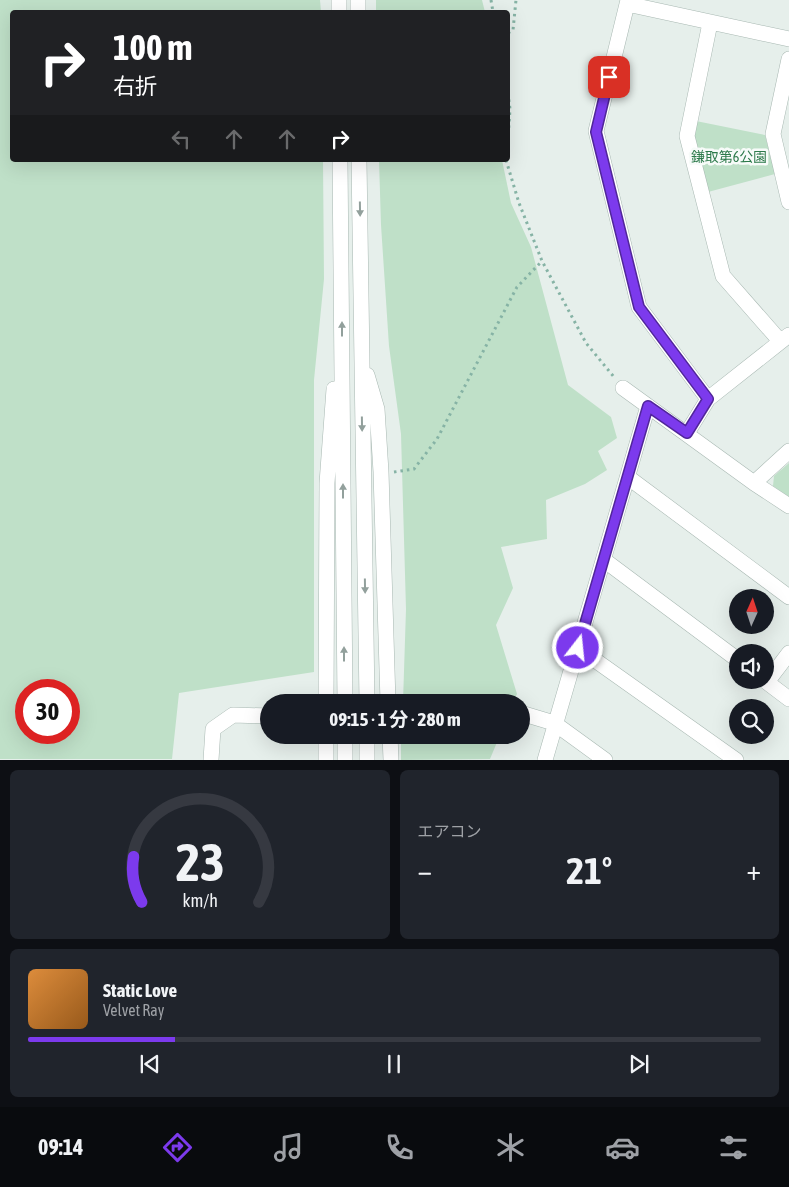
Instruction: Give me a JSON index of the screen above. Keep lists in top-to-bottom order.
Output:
{
  "parks": ["鎌取第6公園"],
  "north": "top",
  "page": {
    "turn": ["100 m", "右折"],
    "limit": "30",
    "trip": "09:15 · 1 分 · 280 m",
    "tile": "エアコン",
    "heat": ["−", "21°", "+"],
    "song": ["Static Love", "Velvet Ray"],
    "tabs": "09:14",
    "gauge": ["23", "km/h"]
  }
}
